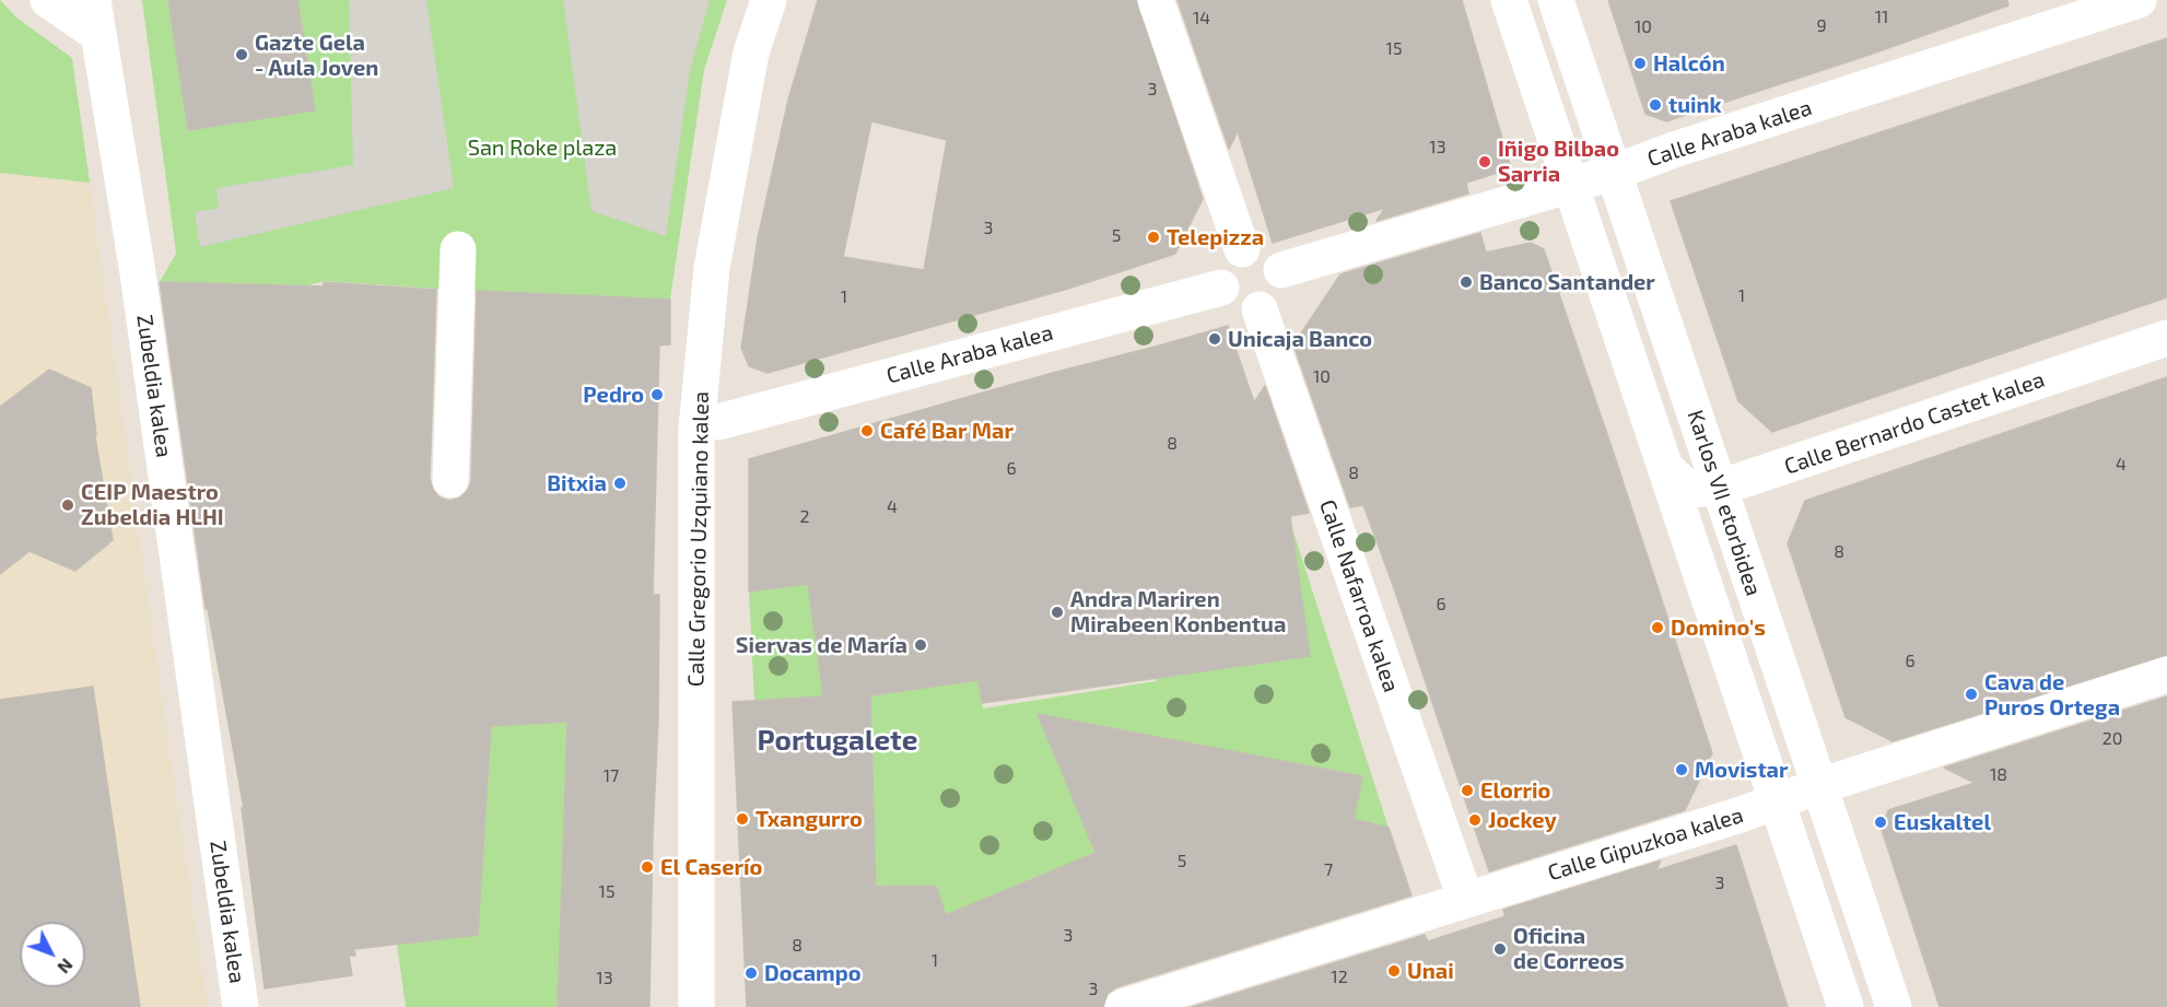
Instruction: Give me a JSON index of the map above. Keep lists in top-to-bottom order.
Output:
{
  "streets": {
    "street": [
      "Calle Araba kalea",
      "Zubeldia kalea",
      "Calle Bernardo Castet kalea",
      "Karlos VII etorbidea",
      "Calle Gregorio Uzquiano kalea",
      "Calle Nafarroa kalea",
      "Calle Gipuzkoa kalea"
    ]
  },
  "crossings": [
    ["Calle Araba kalea", "Karlos VII etorbidea"],
    ["Calle Araba kalea", "Calle Nafarroa kalea"],
    ["Calle Bernardo Castet kalea", "Karlos VII etorbidea"],
    ["Karlos VII etorbidea", "Calle Gipuzkoa kalea"]
  ],
  "districts": ["Portugalete"],
  "parks": ["San Roke plaza"],
  "places": [
    "Gazte Gela - Aula Joven",
    "Halcón",
    "tuink",
    "Iñigo Bilbao Sarria",
    "Telepizza",
    "Banco Santander",
    "Unicaja Banco",
    "Pedro",
    "Café Bar Mar",
    "Bitxia",
    "CEIP Maestro Zubeldia HLHI",
    "Andra Mariren Mirabeen Konbentua",
    "Domino's",
    "Siervas de María",
    "Cava de Puros Ortega",
    "Movistar",
    "Elorrio",
    "Txangurro",
    "Jockey",
    "Euskaltel",
    "El Caserío",
    "Oficina de Correos",
    "Unai",
    "Docampo"
  ],
  "house_numbers": [
    "11",
    "14",
    "9",
    "10",
    "15",
    "3",
    "13",
    "3",
    "5",
    "1",
    "1",
    "10",
    "8",
    "4",
    "6",
    "8",
    "4",
    "2",
    "8",
    "6",
    "6",
    "20",
    "18",
    "17",
    "5",
    "7",
    "3",
    "15",
    "3",
    "8",
    "1",
    "12",
    "13",
    "3"
  ],
  "north": "bottom right"
}
